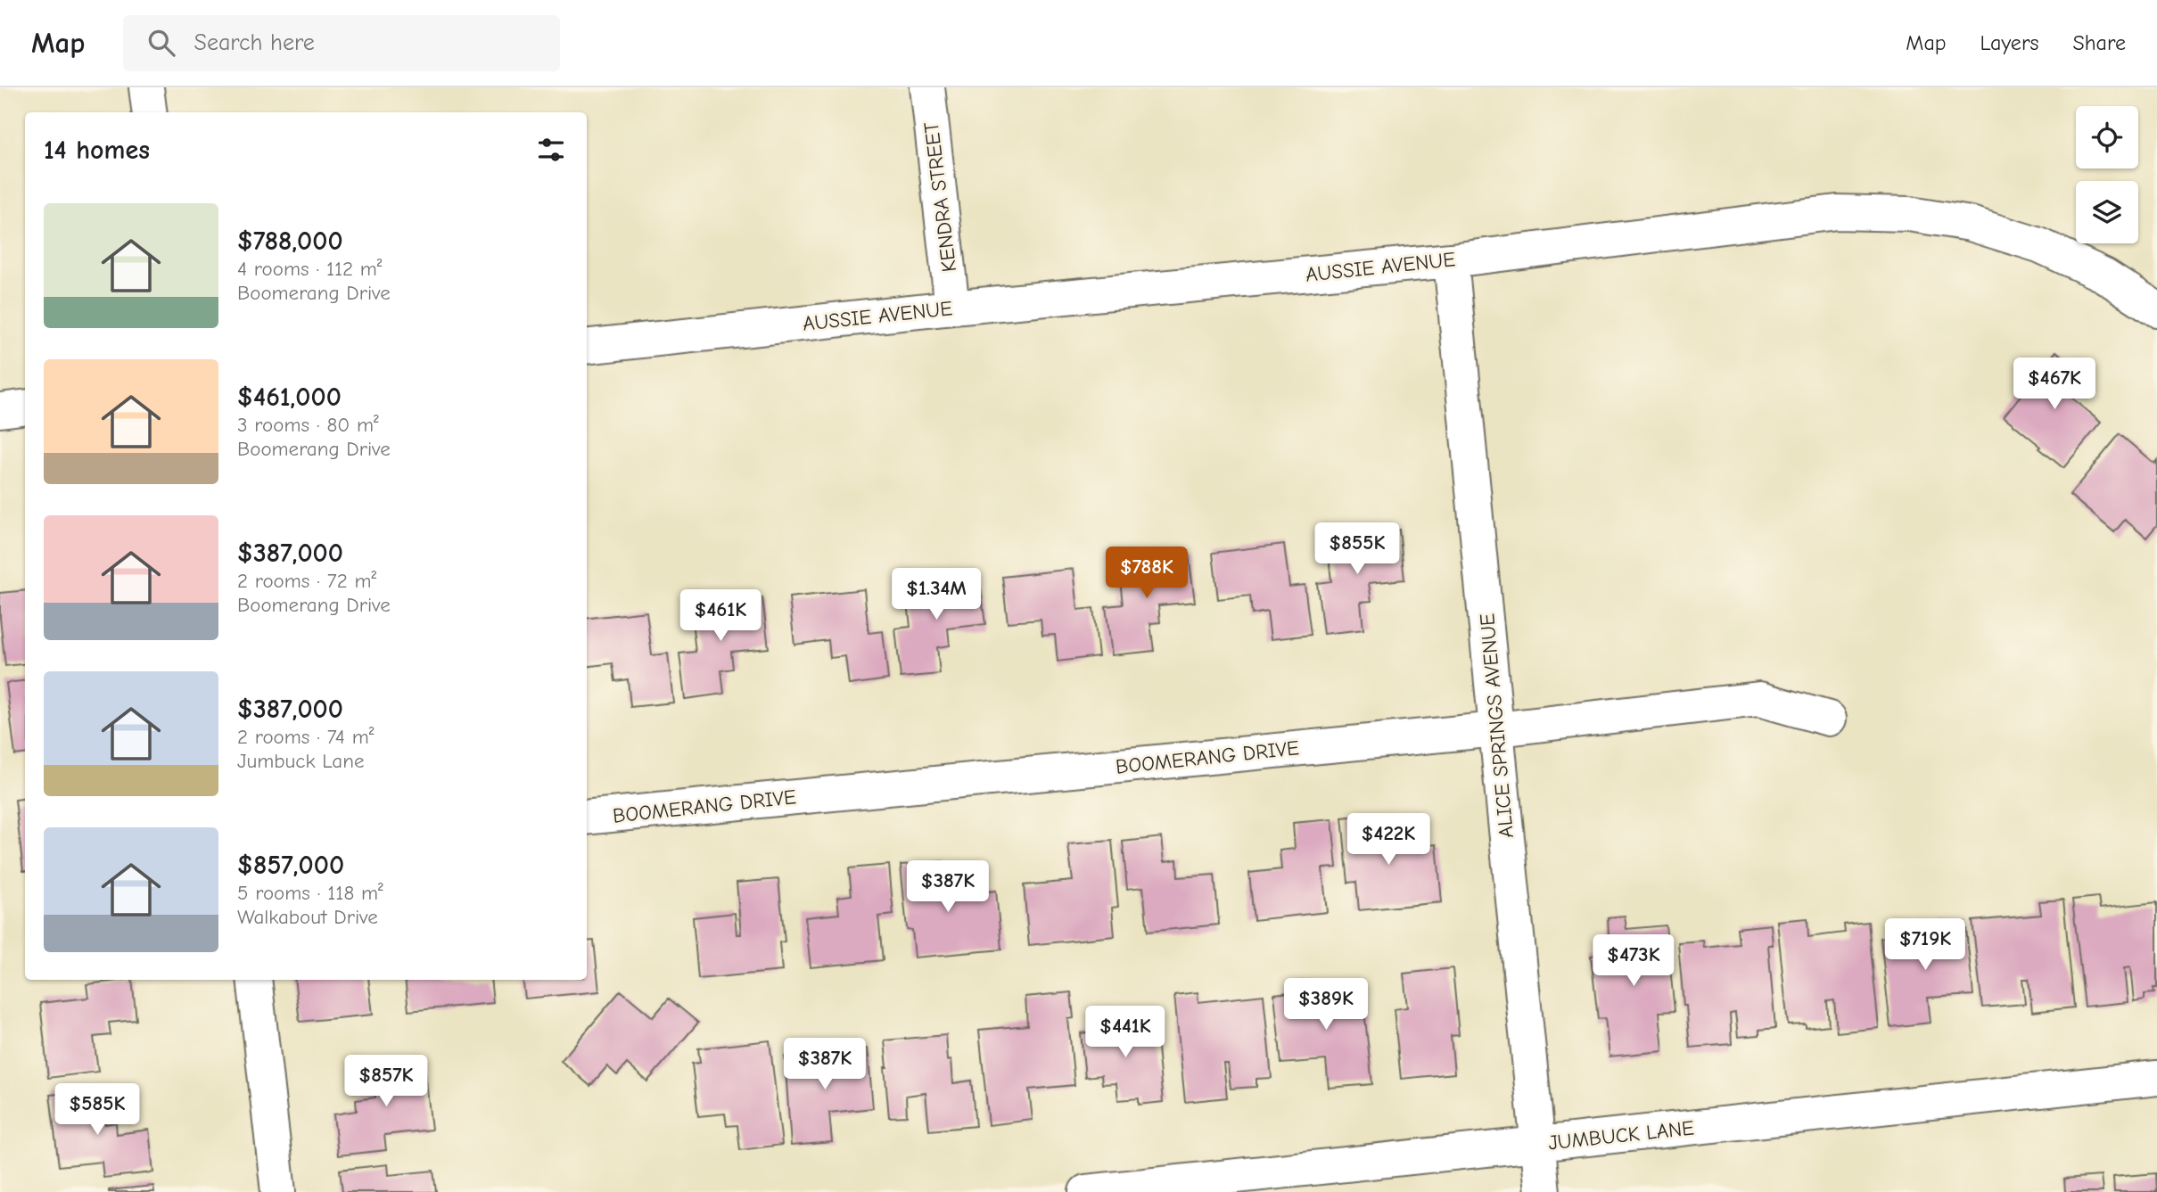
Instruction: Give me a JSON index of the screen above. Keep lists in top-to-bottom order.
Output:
{
  "streets": {
    "street": [
      "KENDRA STREET",
      "AUSSIE AVENUE",
      "ALICE SPRINGS AVENUE",
      "BOOMERANG DRIVE",
      "JUMBUCK LANE"
    ]
  },
  "crossings": [
    ["KENDRA STREET", "AUSSIE AVENUE"],
    ["AUSSIE AVENUE", "ALICE SPRINGS AVENUE"],
    ["ALICE SPRINGS AVENUE", "BOOMERANG DRIVE"],
    ["ALICE SPRINGS AVENUE", "JUMBUCK LANE"]
  ],
  "page": {
    "header": "Map",
    "search": "Search here",
    "nav": ["Map", "Layers", "Share"],
    "heading": "14 homes",
    "list": [
      {
        "name": "$788,000",
        "note": "4 rooms · 112 m² · Boomerang Drive"
      },
      {
        "name": "$461,000",
        "note": "3 rooms · 80 m² · Boomerang Drive"
      },
      {
        "name": "$387,000",
        "note": "2 rooms · 72 m² · Boomerang Drive"
      },
      {
        "name": "$387,000",
        "note": "2 rooms · 74 m² · Jumbuck Lane"
      },
      {
        "name": "$857,000",
        "note": "5 rooms · 118 m² · Walkabout Drive"
      }
    ],
    "price": [
      "$467K",
      "$855K",
      "$788K",
      "$1.34M",
      "$461K",
      "$422K",
      "$387K",
      "$719K",
      "$473K",
      "$389K",
      "$441K",
      "$387K",
      "$857K",
      "$585K"
    ]
  }
}
